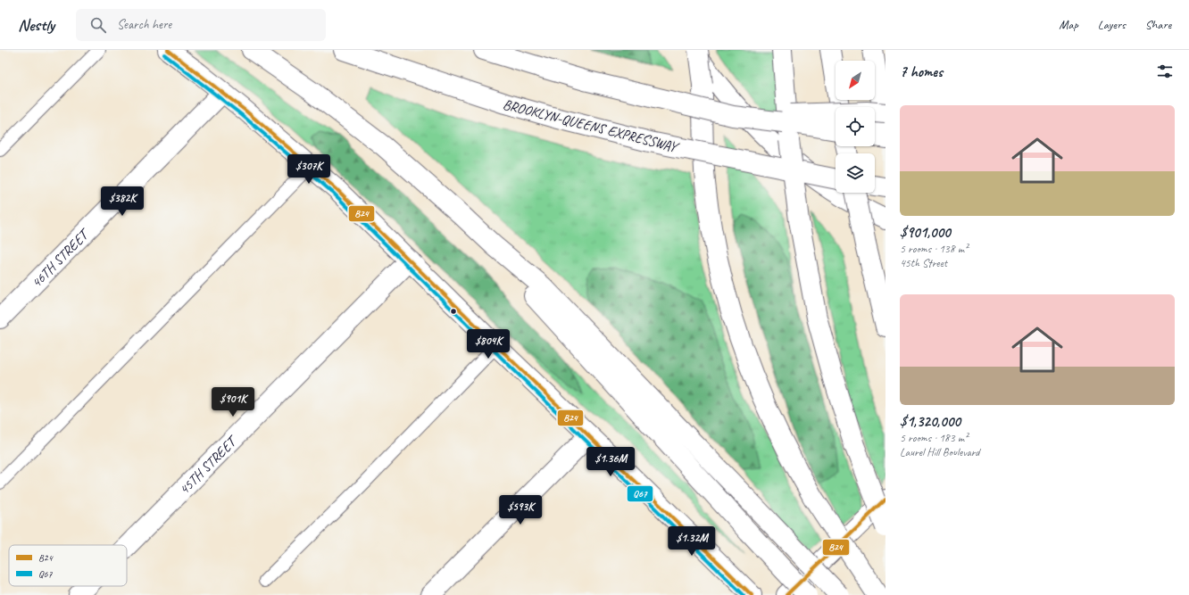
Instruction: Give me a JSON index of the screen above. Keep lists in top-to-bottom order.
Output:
{
  "streets": {
    "main road": ["BROOKLYN-QUEENS EXPRESSWAY", "46TH STREET", "45TH STREET"]
  },
  "lines": ["transit line B24", "transit line Q67"],
  "legend": ["B24", "Q67"],
  "north": "bottom left",
  "page": {
    "header": "Nestly",
    "search": "Search here",
    "nav": ["Map", "Layers", "Share"],
    "heading": "7 homes",
    "list": [
      {
        "name": "$901,000",
        "note": "5 rooms · 138 m² · 45th Street"
      },
      {
        "name": "$1,320,000",
        "note": "5 rooms · 183 m² · Laurel Hill Boulevard"
      }
    ],
    "price": [
      "$307K",
      "$382K",
      "$804K",
      "$901K",
      "$1.36M",
      "$593K",
      "$1.32M"
    ]
  }
}
